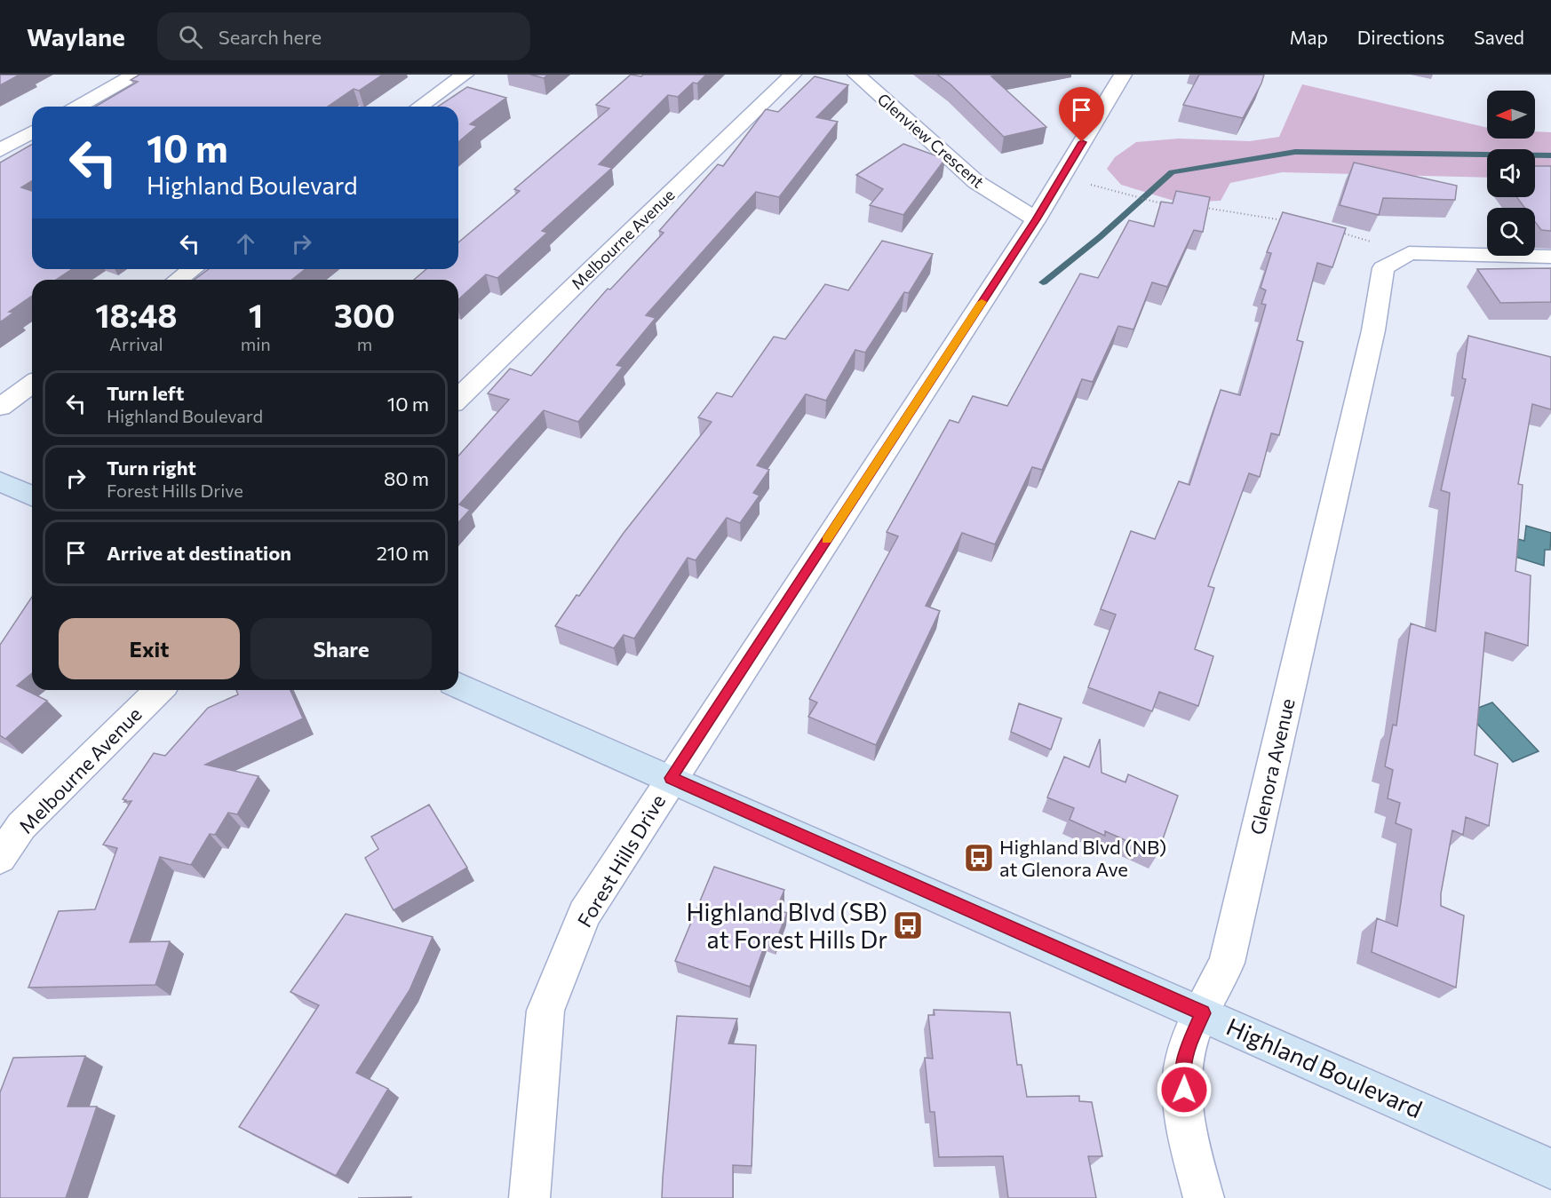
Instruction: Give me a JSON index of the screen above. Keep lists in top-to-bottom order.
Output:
{
  "streets": {
    "street": [
      "Glenview Crescent",
      "Melbourne Avenue",
      "Glenora Avenue",
      "Forest Hills Drive",
      "Highland Boulevard"
    ]
  },
  "crossings": [
    ["Glenview Crescent", "Forest Hills Drive"],
    ["Glenora Avenue", "Highland Boulevard"],
    ["Forest Hills Drive", "Highland Boulevard"]
  ],
  "places": {
    "bus stop": ["Highland Blvd (NB) at Glenora Ave", "Highland Blvd (SB) at Forest Hills Dr"]
  },
  "north": "left",
  "page": {
    "header": "Waylane",
    "search": "Search here",
    "nav": ["Map", "Directions", "Saved"],
    "turn": ["10 m", "Highland Boulevard"],
    "eta": [
      "18:48",
      "Arrival",
      "1",
      "min",
      "300",
      "m"
    ],
    "list": [
      {
        "name": "Turn left",
        "note": "Highland Boulevard",
        "value": "10 m"
      },
      {
        "name": "Turn right",
        "note": "Forest Hills Drive",
        "value": "80 m"
      },
      {
        "name": "Arrive at destination",
        "value": "210 m"
      }
    ],
    "buttons": ["Exit", "Share"]
  }
}
